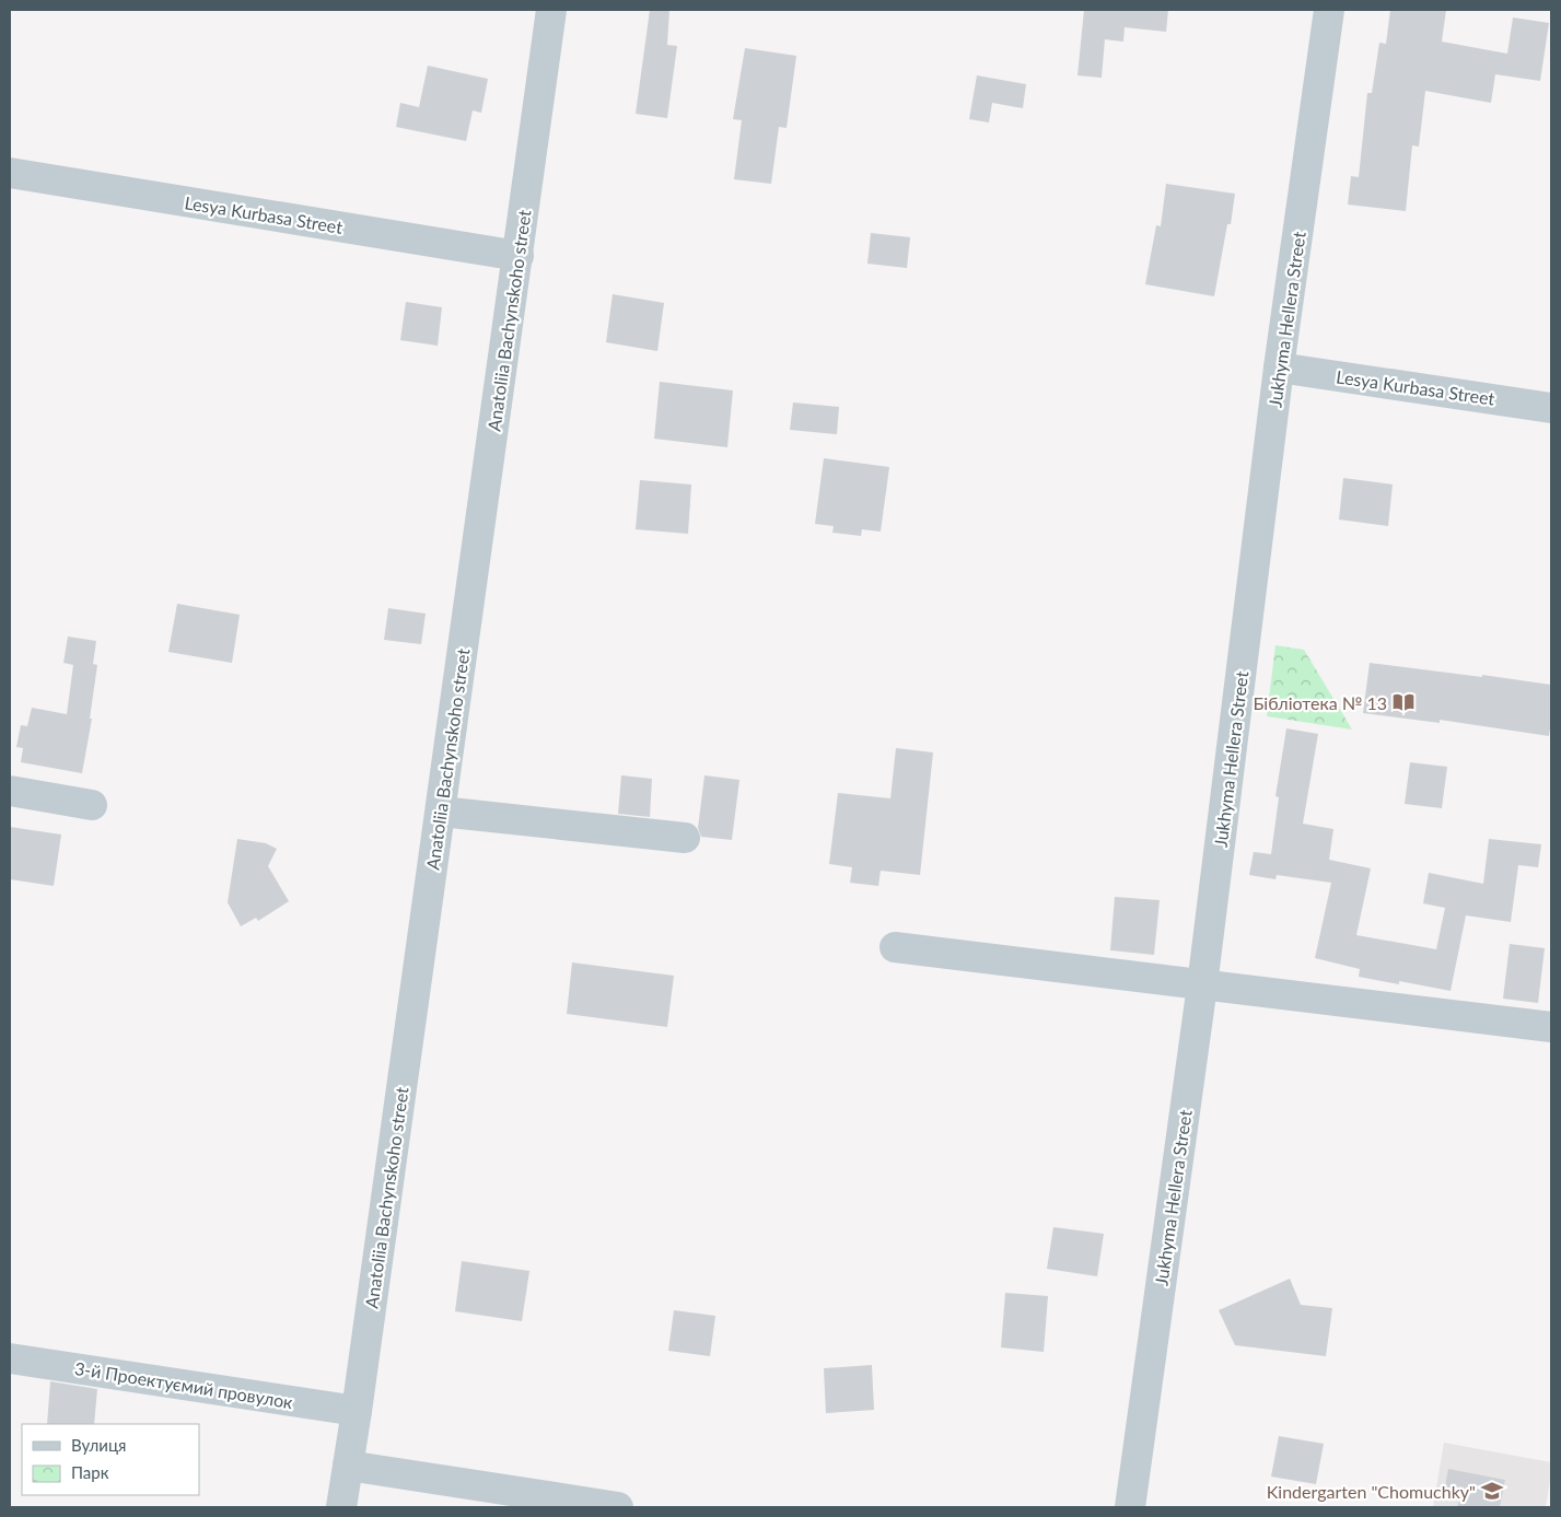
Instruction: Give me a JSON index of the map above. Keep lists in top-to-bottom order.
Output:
{
  "streets": {
    "street": [
      "Lesya Kurbasa Street",
      "Jukhyma Hellera Street",
      "Anatoliia Bachynskoho street",
      "3-й Проектуємий провулок"
    ]
  },
  "crossings": [
    ["Lesya Kurbasa Street", "Jukhyma Hellera Street"],
    ["Lesya Kurbasa Street", "Anatoliia Bachynskoho street"],
    ["Anatoliia Bachynskoho street", "3-й Проектуємий провулок"]
  ],
  "places": {
    "library": ["Бібліотека № 13"],
    "school or university": ["Kindergarten \"Chomuchky\""]
  },
  "legend": ["Вулиця", "Парк"]
}
